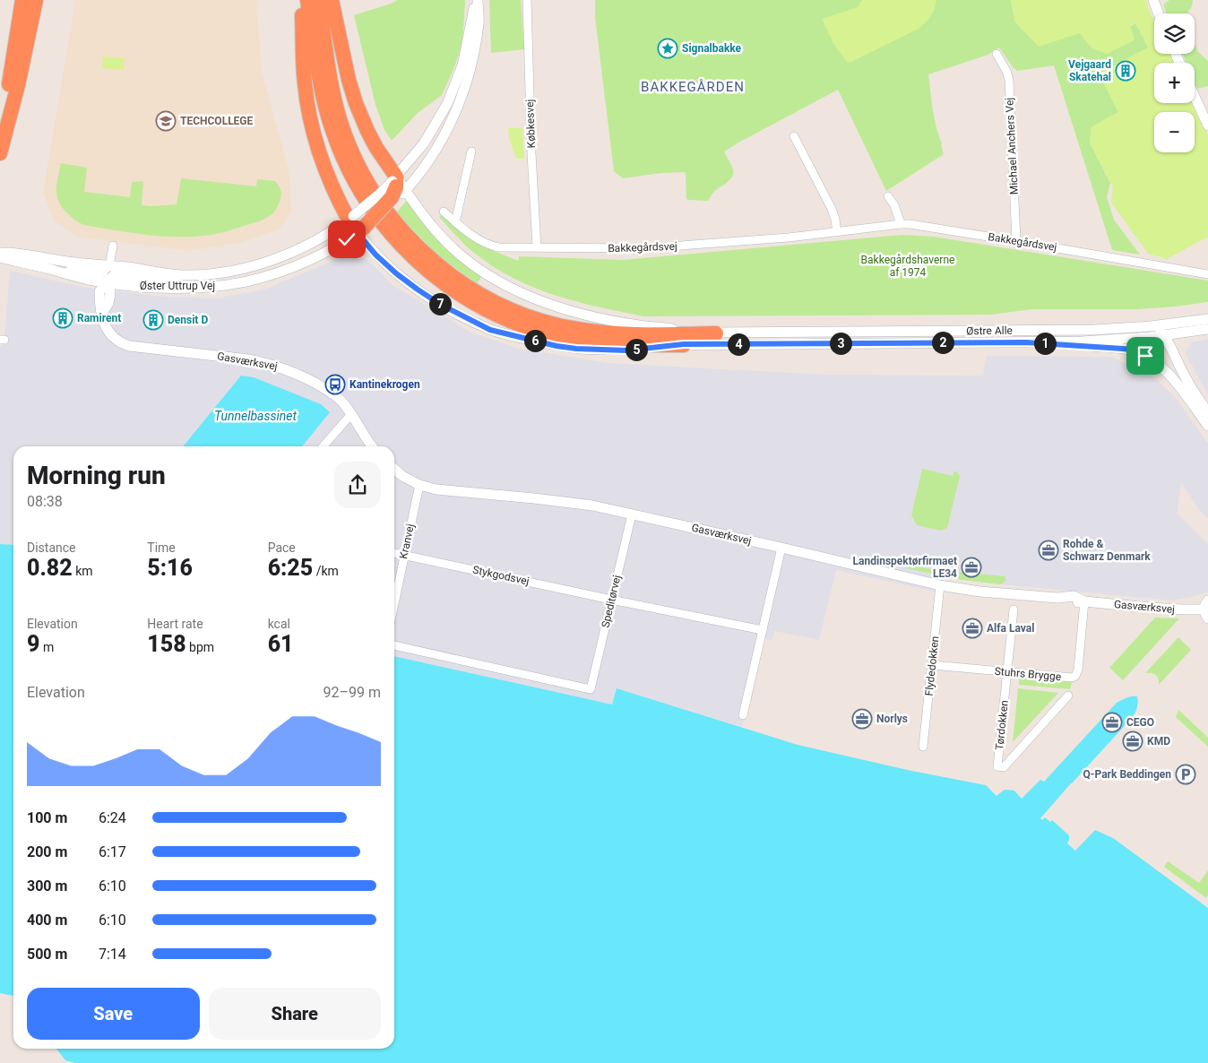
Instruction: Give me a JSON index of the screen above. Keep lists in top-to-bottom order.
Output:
{
  "streets": {
    "street": [
      "Købkesvej",
      "Michael Anchers Vej",
      "Bakkegårdsvej",
      "Øster Uttrup Vej",
      "Østre Alle",
      "Gasværksvej",
      "Kranvej",
      "Stykgodsvej",
      "Speditørvej",
      "Flydedokken",
      "Stuhrs Brygge",
      "Tørdokken"
    ]
  },
  "crossings": [
    ["Købkesvej", "Bakkegårdsvej"],
    ["Michael Anchers Vej", "Bakkegårdsvej"],
    ["Øster Uttrup Vej", "Østre Alle"],
    ["Øster Uttrup Vej", "Gasværksvej"],
    ["Gasværksvej", "Kranvej"],
    ["Gasværksvej", "Speditørvej"],
    ["Gasværksvej", "Flydedokken"],
    ["Gasværksvej", "Stuhrs Brygge"],
    ["Kranvej", "Stykgodsvej"],
    ["Stykgodsvej", "Speditørvej"],
    ["Flydedokken", "Stuhrs Brygge"],
    ["Stuhrs Brygge", "Tørdokken"]
  ],
  "districts": ["BAKKEGÅRDEN"],
  "water": ["Tunnelbassinet"],
  "parks": ["Bakkegårdshaverne af 1974"],
  "places": {
    "place": ["Signalbakke"],
    "building": ["Vejgaard Skatehal", "Ramirent", "Densit D"],
    "school or university": ["TECHCOLLEGE"],
    "bus stop": ["Kantinekrogen"],
    "office": [
      "Rohde & Schwarz Denmark",
      "Landinspektørfirmaet LE34",
      "Alfa Laval",
      "Norlys",
      "CEGO",
      "KMD"
    ],
    "parking": ["Q-Park Beddingen"]
  },
  "page": {
    "map_buttons": ["+", "−"],
    "pins": [
      "7",
      "6",
      "2",
      "1",
      "3",
      "4",
      "5"
    ],
    "heading": ["Morning run", "08:38"],
    "stats": [
      ["Distance", "0.82 km"],
      ["Time", "5:16"],
      ["Pace", "6:25 /km"],
      ["Elevation", "9 m"],
      ["Heart rate", "158 bpm"],
      ["kcal", "61"]
    ],
    "chart": ["Elevation", "92–99 m"],
    "list": [
      {
        "name": "100 m",
        "note": "6:24"
      },
      {
        "name": "200 m",
        "note": "6:17"
      },
      {
        "name": "300 m",
        "note": "6:10"
      },
      {
        "name": "400 m",
        "note": "6:10"
      },
      {
        "name": "500 m",
        "note": "7:14"
      }
    ],
    "buttons": ["Save", "Share"]
  }
}
